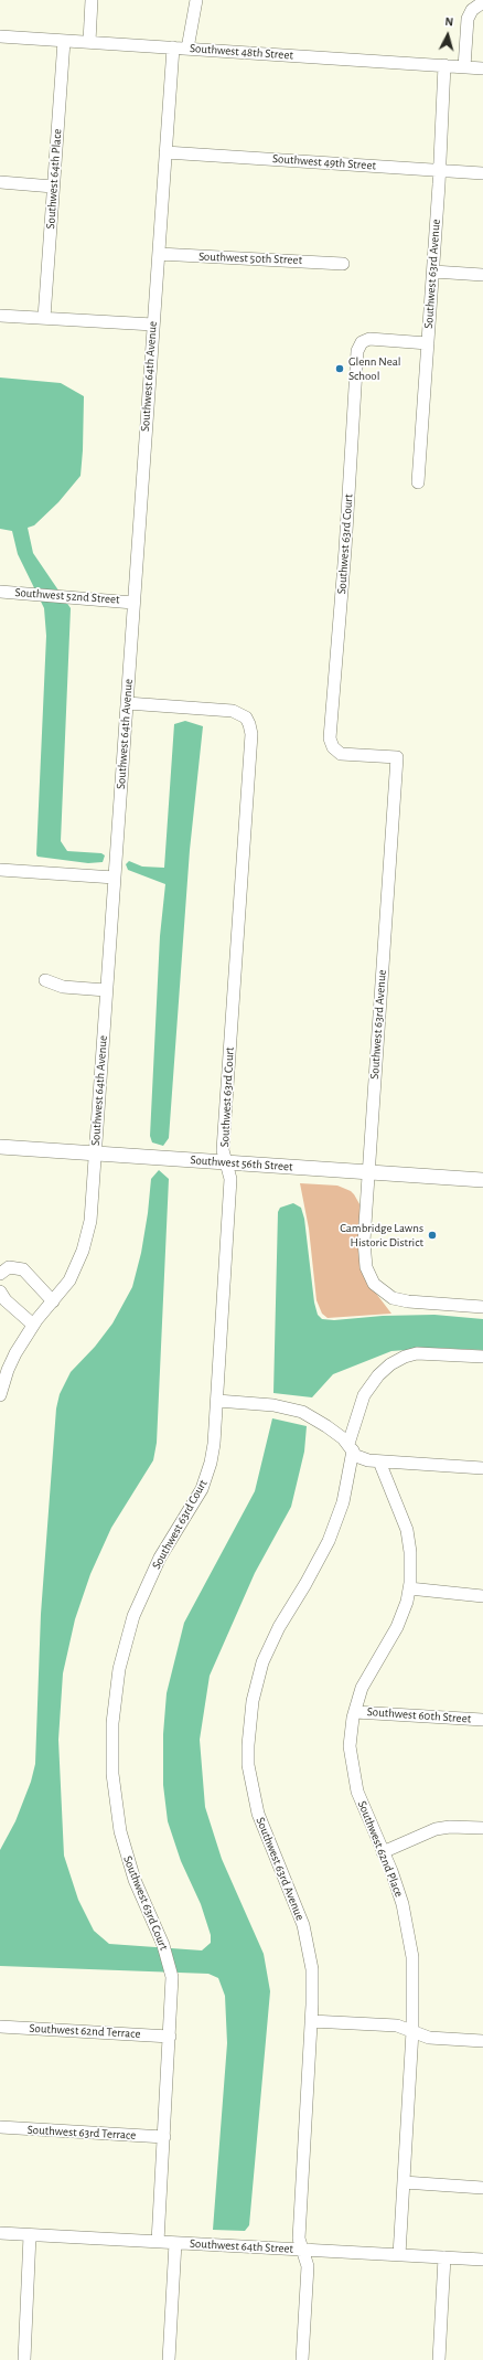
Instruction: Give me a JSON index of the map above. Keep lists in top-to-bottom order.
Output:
{
  "streets": {
    "main road": ["Southwest 56th Street"],
    "street": [
      "Southwest 48th Street",
      "Southwest 49th Street",
      "Southwest 64th Place",
      "Southwest 50th Street",
      "Southwest 63rd Avenue",
      "Southwest 64th Avenue",
      "Southwest 63rd Court",
      "Southwest 52nd Street",
      "Southwest 60th Street",
      "Southwest 62nd Place",
      "Southwest 62nd Terrace",
      "Southwest 63rd Terrace",
      "Southwest 64th Street"
    ]
  },
  "crossings": [
    ["Southwest 48th Street", "Southwest 64th Place"],
    ["Southwest 48th Street", "Southwest 63rd Avenue"],
    ["Southwest 48th Street", "Southwest 64th Avenue"],
    ["Southwest 49th Street", "Southwest 63rd Avenue"],
    ["Southwest 49th Street", "Southwest 64th Avenue"],
    ["Southwest 50th Street", "Southwest 64th Avenue"],
    ["Southwest 63rd Avenue", "Southwest 63rd Court"],
    ["Southwest 63rd Avenue", "Southwest 56th Street"],
    ["Southwest 63rd Avenue", "Southwest 64th Street"],
    ["Southwest 64th Avenue", "Southwest 63rd Court"],
    ["Southwest 64th Avenue", "Southwest 52nd Street"],
    ["Southwest 64th Avenue", "Southwest 56th Street"],
    ["Southwest 63rd Court", "Southwest 56th Street"],
    ["Southwest 63rd Court", "Southwest 62nd Terrace"],
    ["Southwest 63rd Court", "Southwest 63rd Terrace"],
    ["Southwest 63rd Court", "Southwest 64th Street"],
    ["Southwest 60th Street", "Southwest 62nd Place"],
    ["Southwest 62nd Place", "Southwest 64th Street"]
  ],
  "places": ["Glenn Neal School", "Cambridge Lawns Historic District"],
  "north": "top"
}
